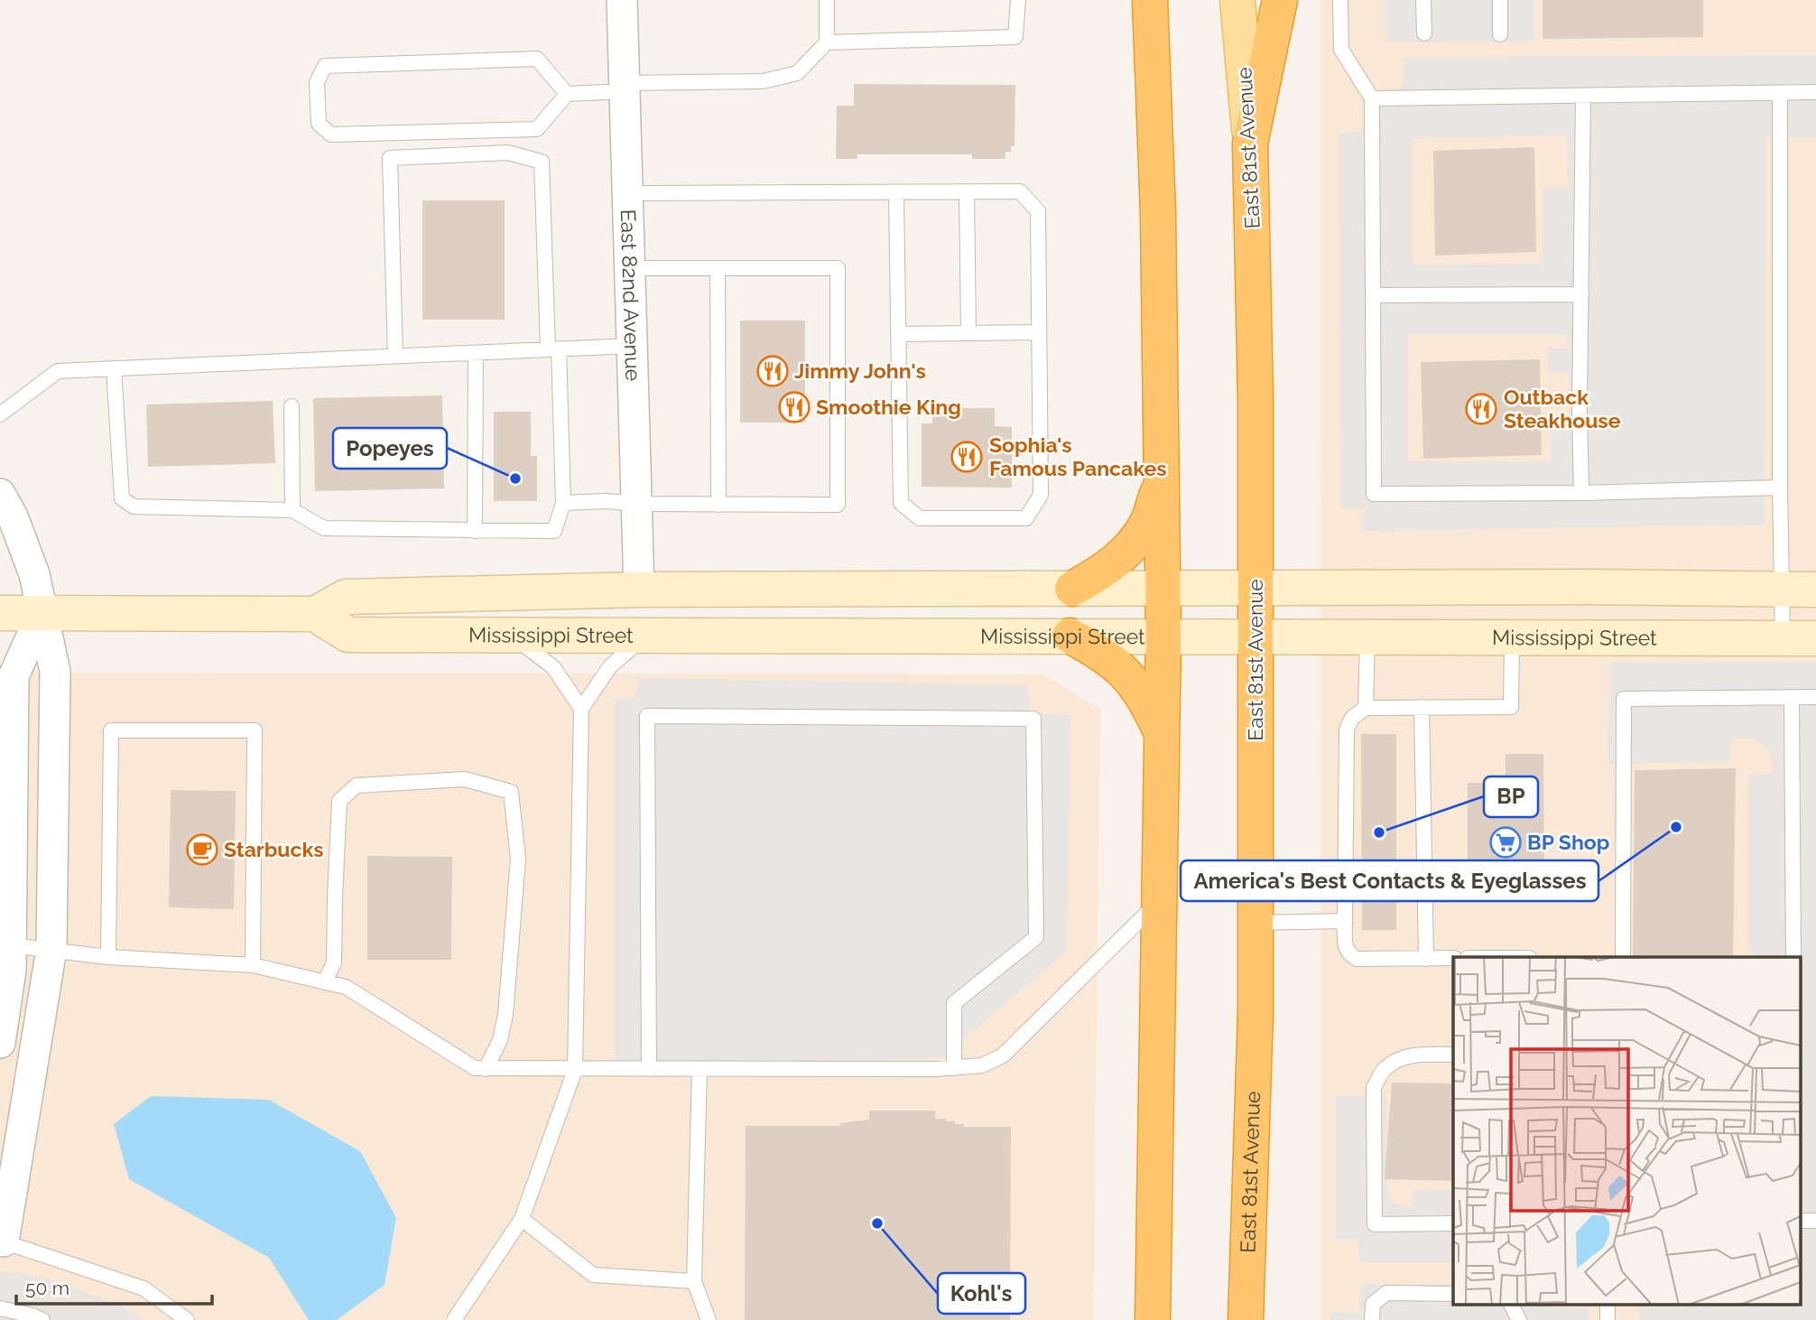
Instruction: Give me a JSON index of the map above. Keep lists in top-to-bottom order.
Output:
{
  "streets": {
    "highway": ["East 81st Avenue"],
    "street": ["East 82nd Avenue", "Mississippi Street"]
  },
  "crossings": [
    ["East 81st Avenue", "Mississippi Street"],
    ["East 82nd Avenue", "Mississippi Street"]
  ],
  "places": {
    "restaurant": [
      "Jimmy John's",
      "Smoothie King",
      "Outback Steakhouse",
      "Sophia's Famous Pancakes"
    ],
    "other": [
      "Popeyes",
      "America's Best Contacts & Eyeglasses",
      "BP",
      "Kohl's"
    ],
    "supermarket": ["BP Shop"],
    "cafe": ["Starbucks"]
  },
  "scale_bar": "50 m"
}
